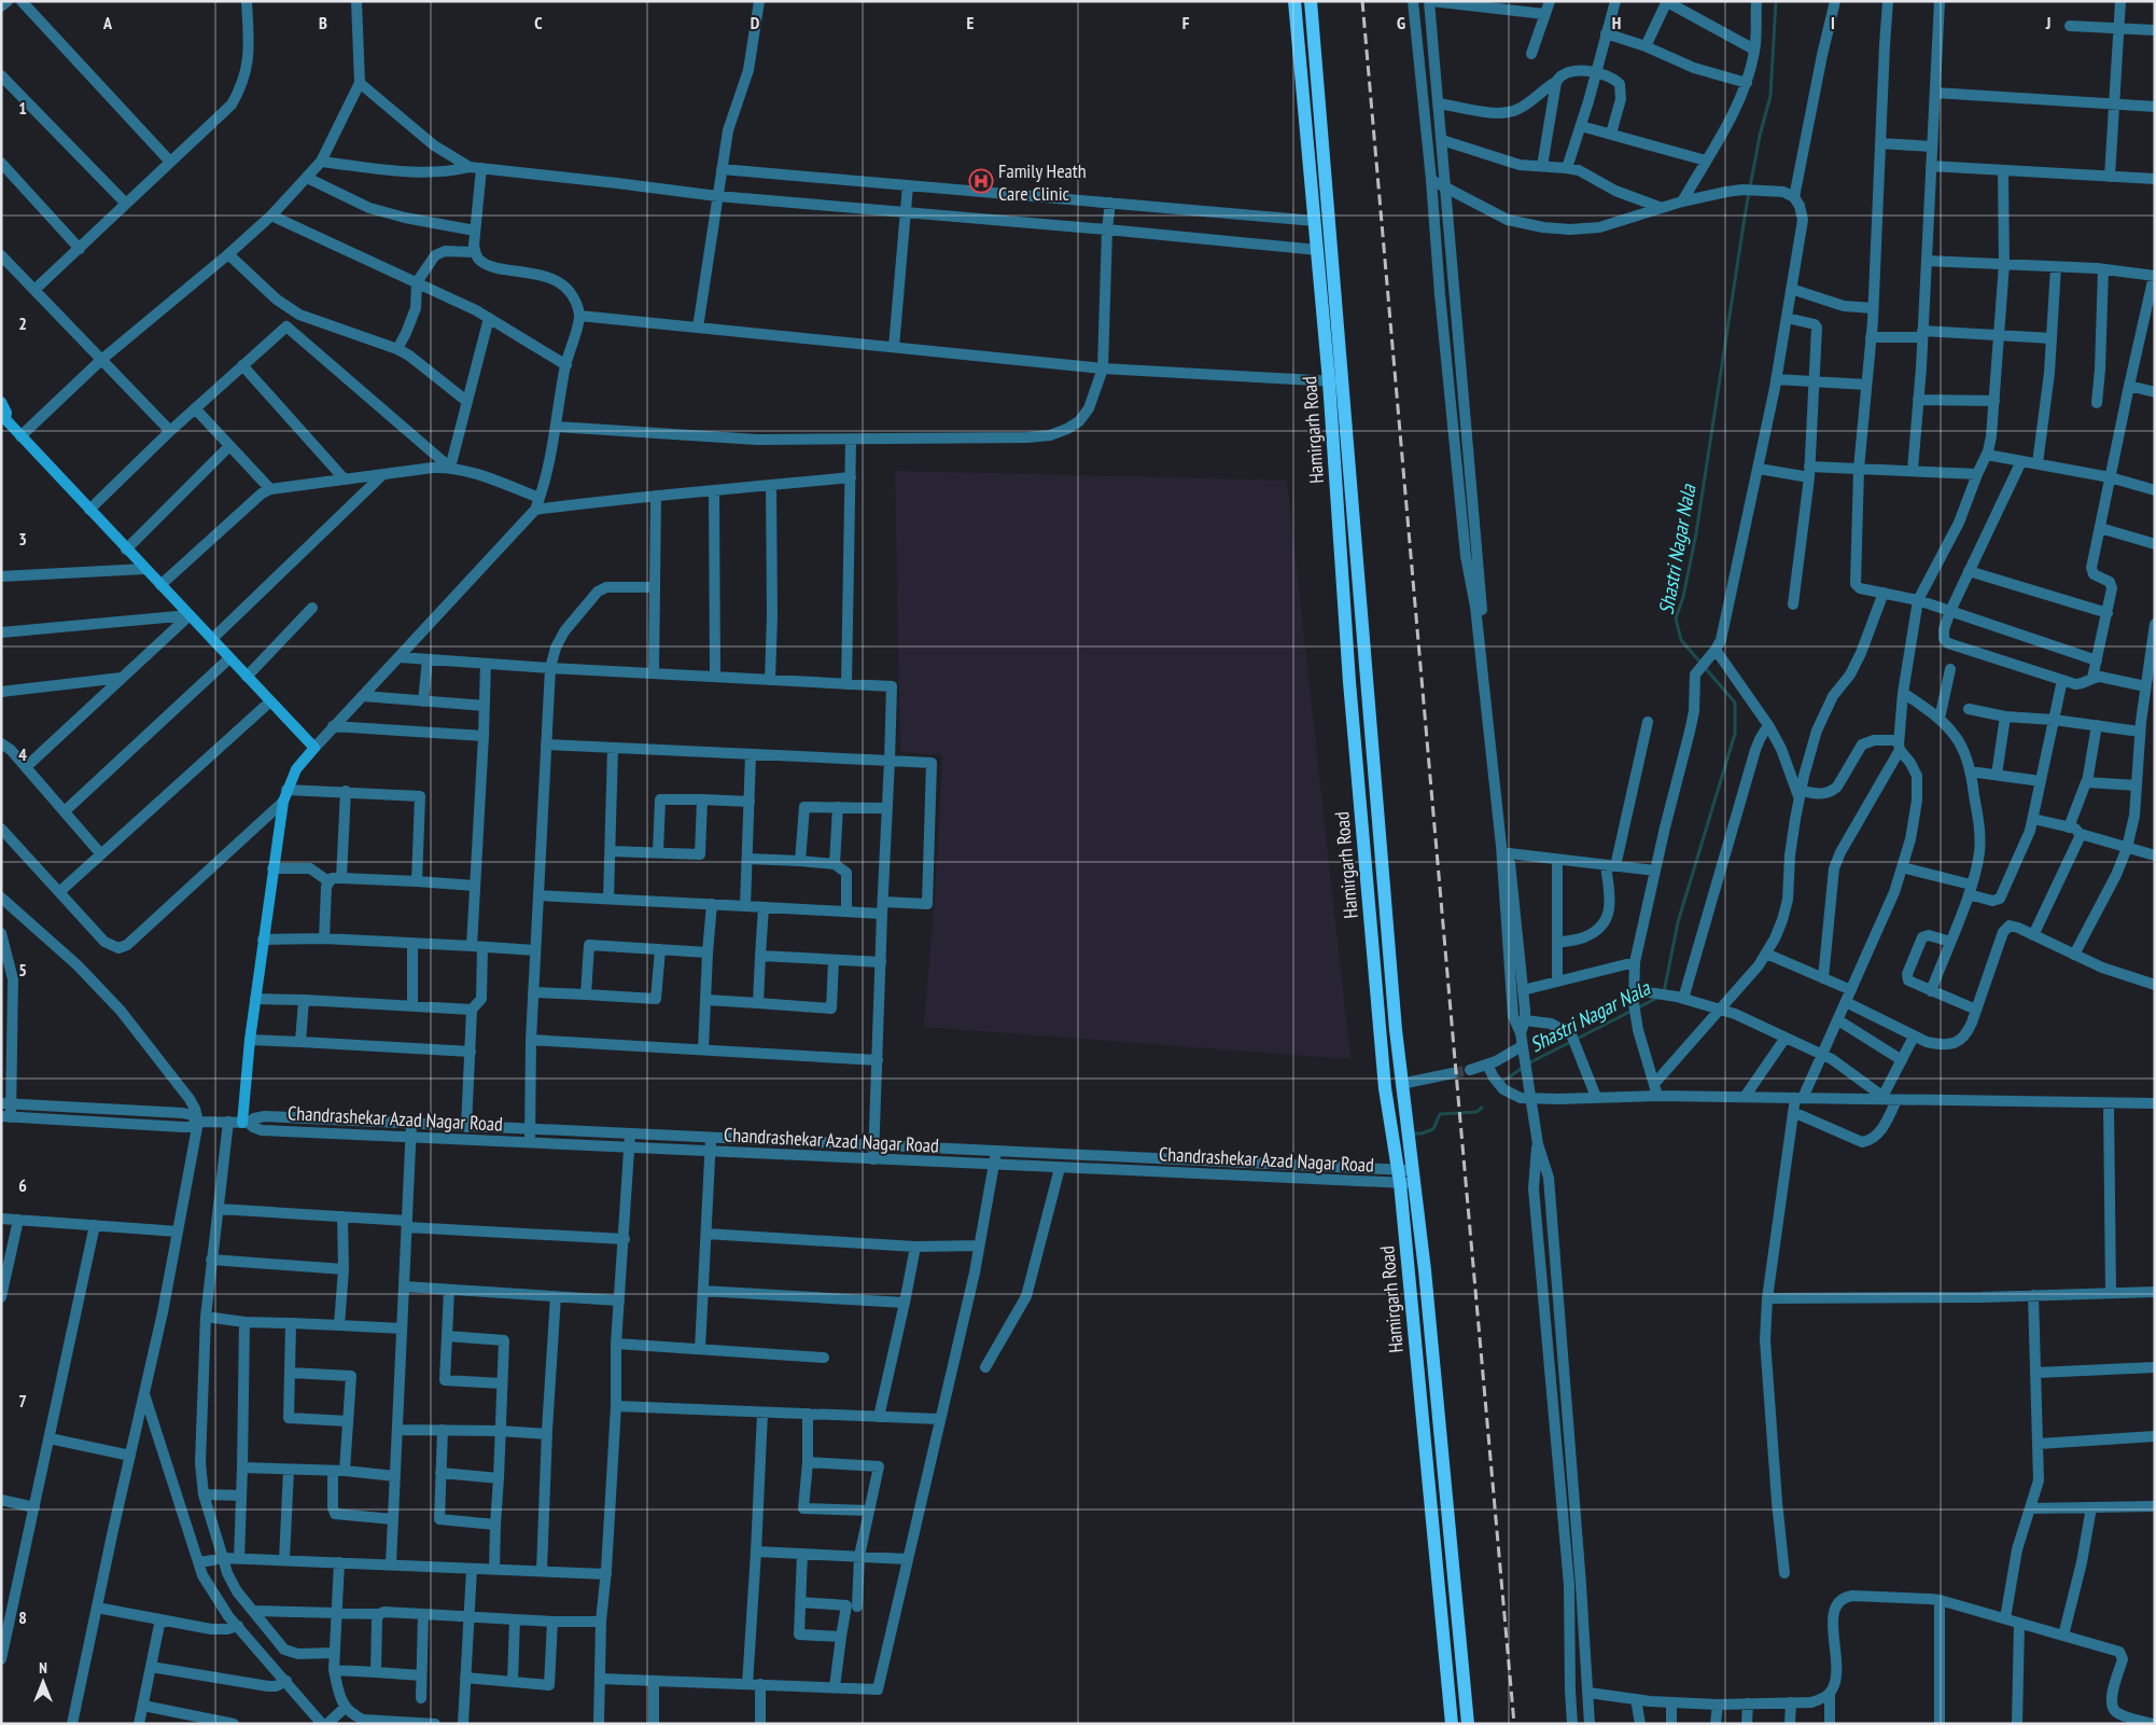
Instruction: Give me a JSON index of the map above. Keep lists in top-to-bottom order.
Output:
{
  "streets": {
    "main road": ["Hamirgarh Road"],
    "street": ["Chandrashekar Azad Nagar Road"]
  },
  "crossings": [
    ["Hamirgarh Road", "Chandrashekar Azad Nagar Road"]
  ],
  "water": ["Shastri Nagar Nala"],
  "places": {
    "hospital": ["Family Heath Care Clinic"]
  },
  "north": "top",
  "grid": {
    "columns": [
      "A",
      "B",
      "C",
      "D",
      "E",
      "F",
      "G",
      "H",
      "I",
      "J"
    ],
    "rows": [
      "1",
      "2",
      "3",
      "4",
      "5",
      "6",
      "7",
      "8"
    ]
  }
}
